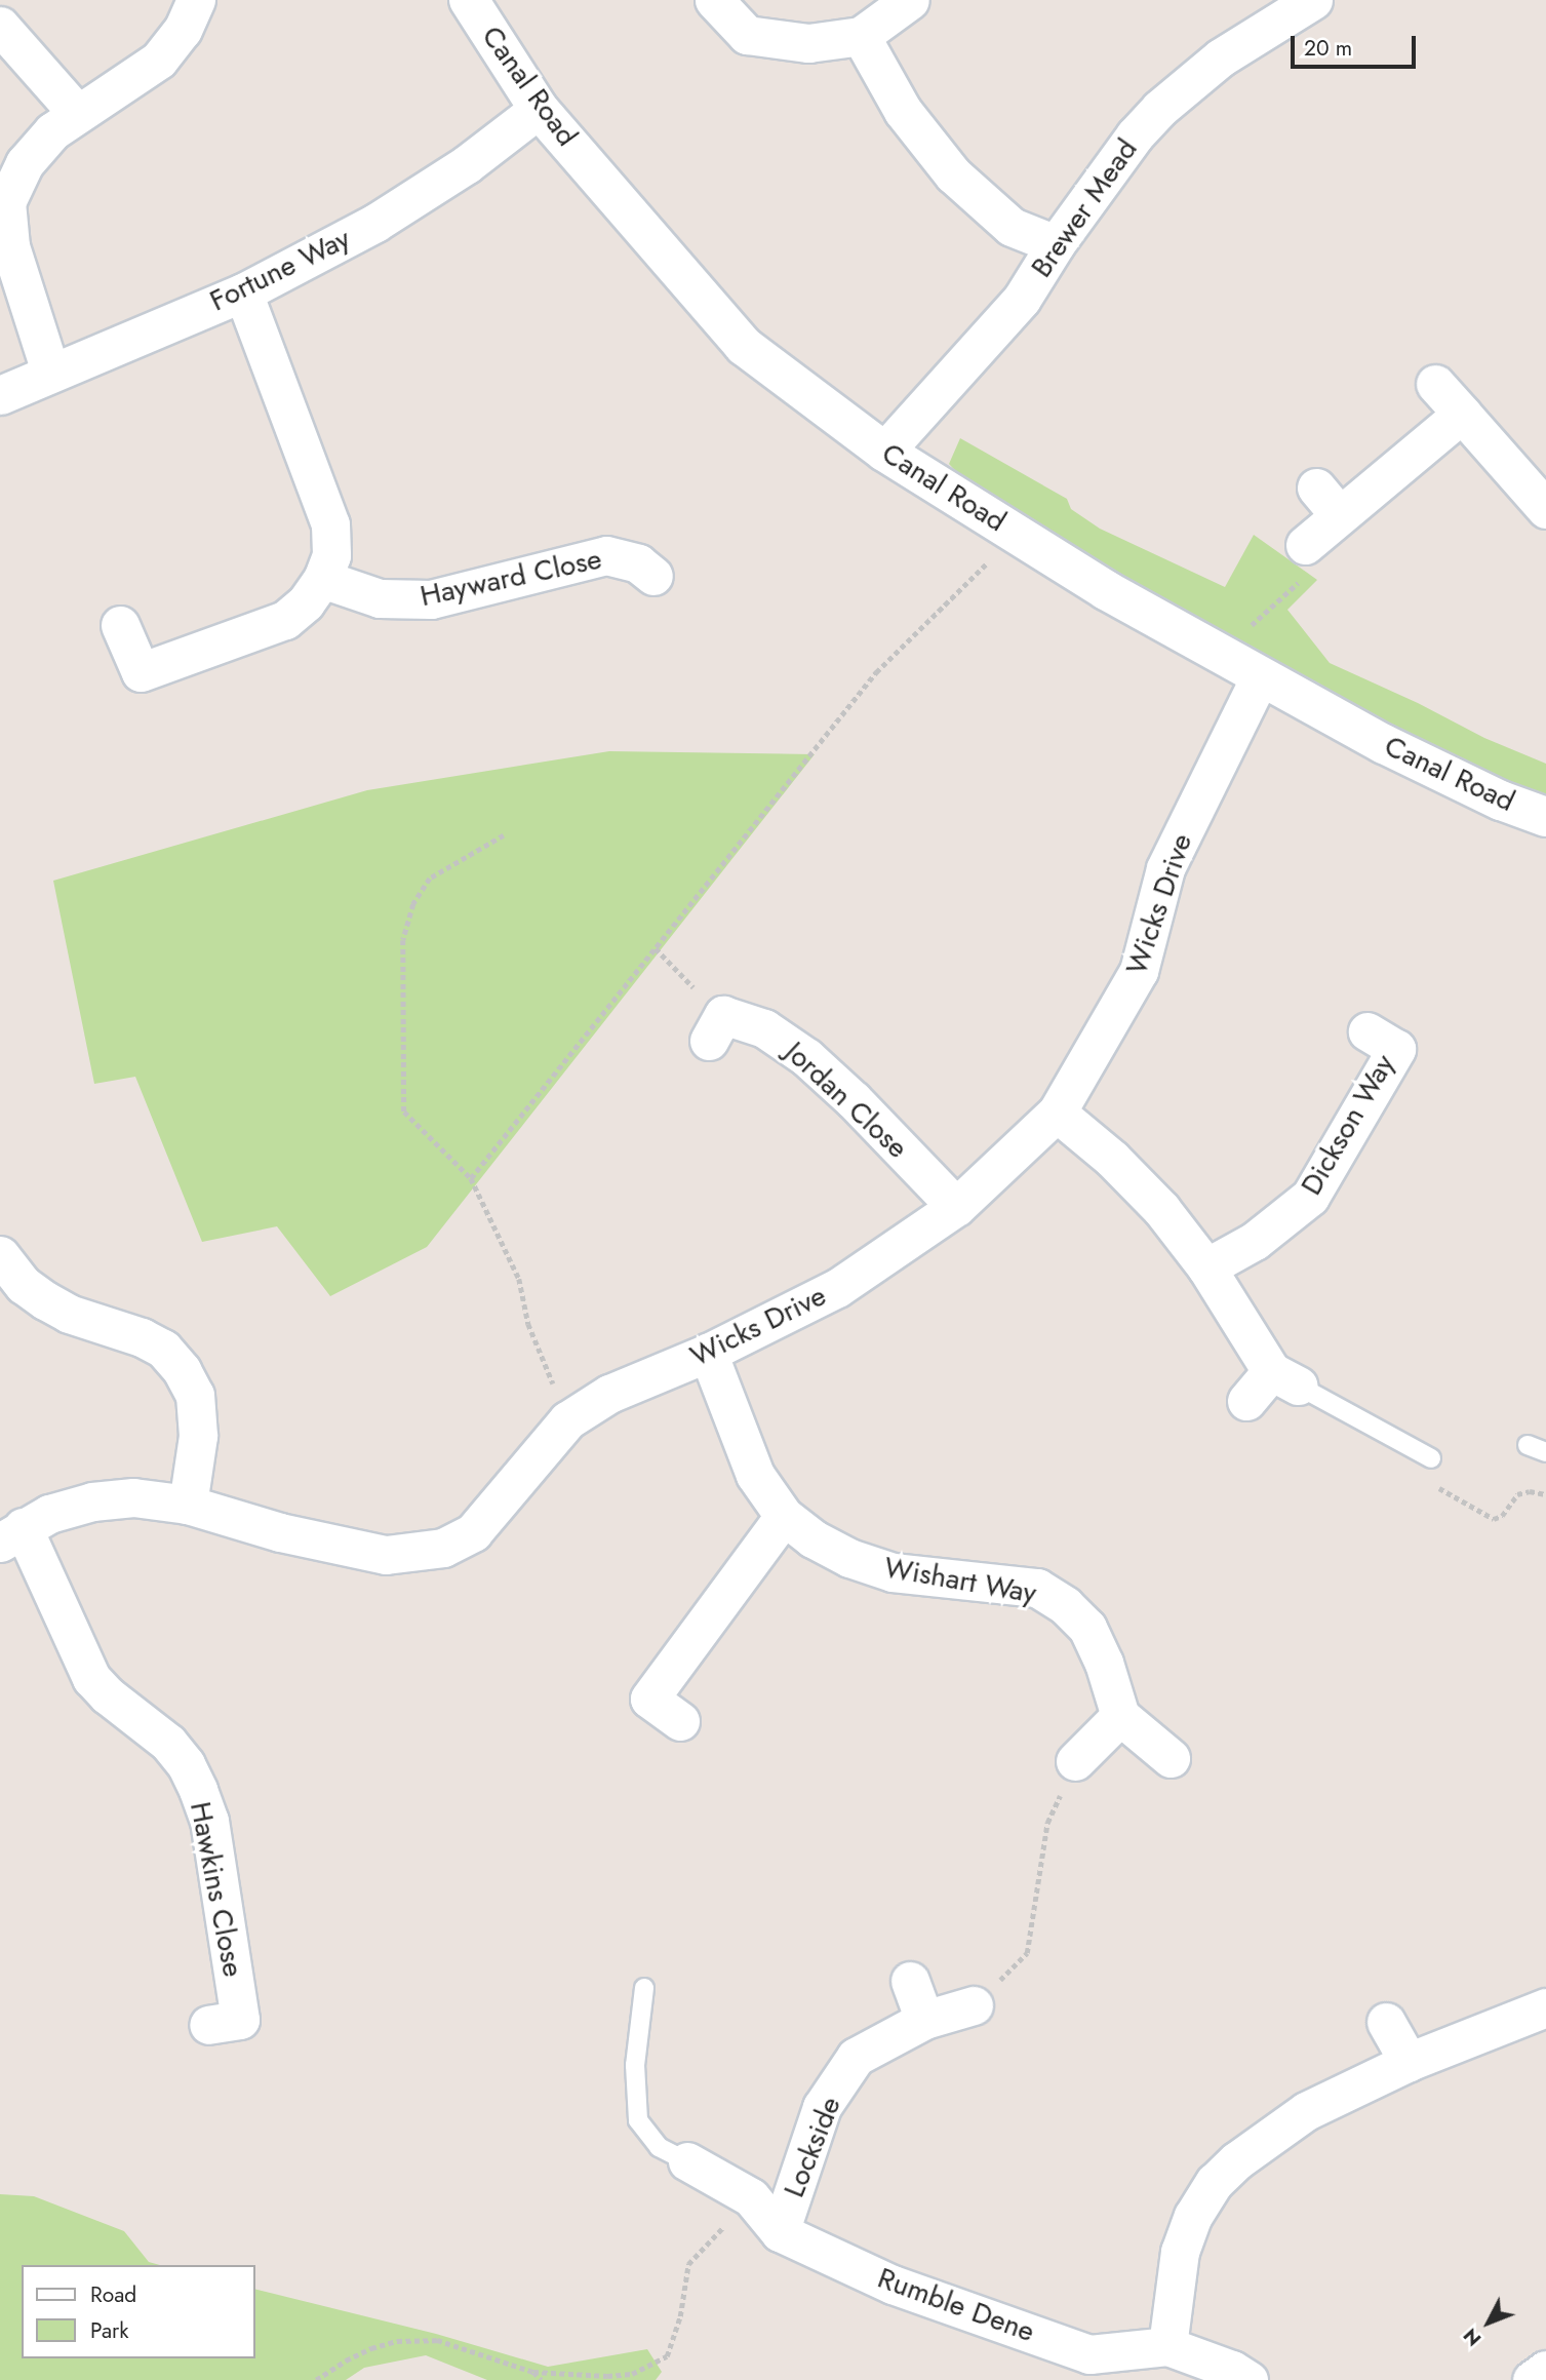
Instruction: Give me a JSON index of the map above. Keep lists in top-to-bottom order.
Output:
{
  "streets": {
    "street": [
      "Canal Road",
      "Brewer Mead",
      "Fortune Way",
      "Hayward Close",
      "Wicks Drive",
      "Jordan Close",
      "Dickson Way",
      "Wishart Way",
      "Hawkins Close",
      "Lockside",
      "Rumble Dene"
    ]
  },
  "crossings": [
    ["Canal Road", "Brewer Mead"],
    ["Canal Road", "Fortune Way"],
    ["Canal Road", "Wicks Drive"],
    ["Wicks Drive", "Jordan Close"],
    ["Wicks Drive", "Wishart Way"],
    ["Wicks Drive", "Hawkins Close"],
    ["Lockside", "Rumble Dene"]
  ],
  "legend": ["Road", "Park"],
  "scale_bar": "20 m",
  "north": "bottom left"
}
